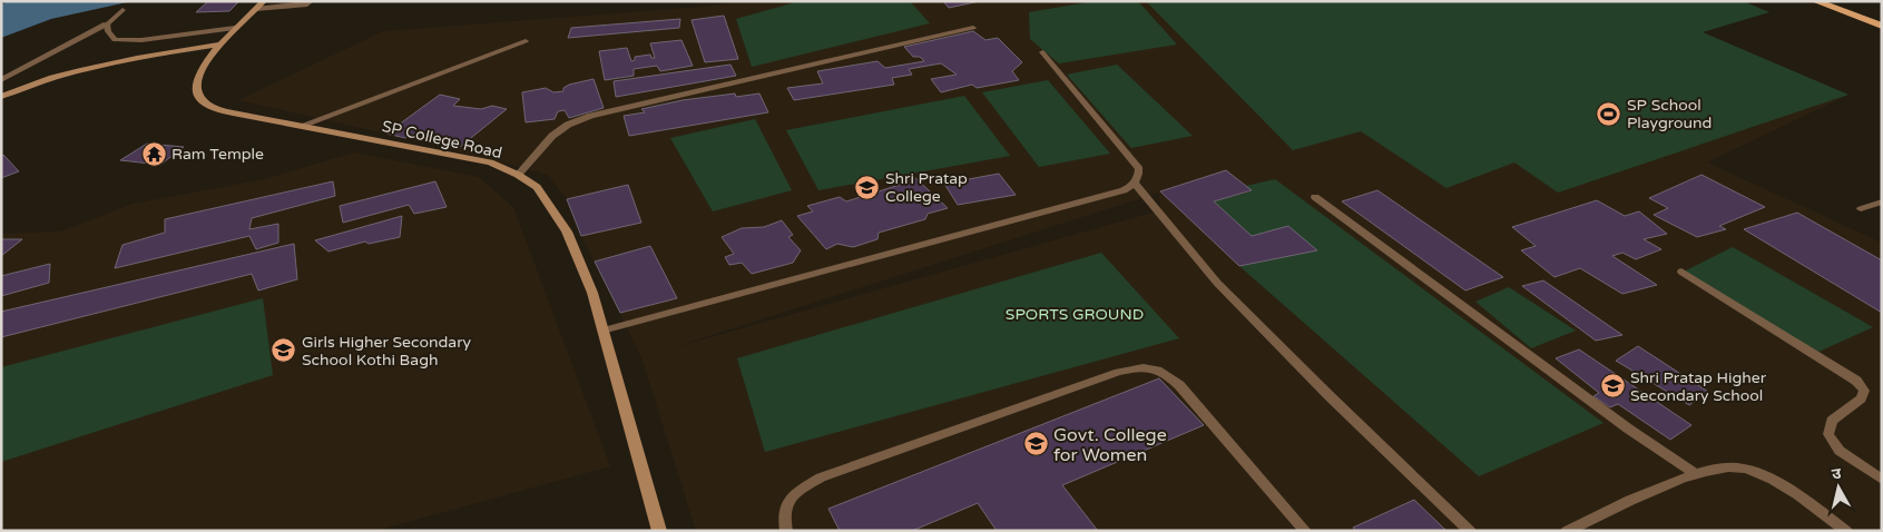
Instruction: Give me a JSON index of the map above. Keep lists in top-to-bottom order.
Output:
{
  "streets": {
    "street": ["SP College Road"]
  },
  "parks": ["SPORTS GROUND"],
  "places": {
    "sports": ["SP School Playground"],
    "temple": ["Ram Temple"],
    "school or university": [
      "Shri Pratap College",
      "Girls Higher Secondary School Kothi Bagh",
      "Shri Pratap Higher Secondary School",
      "Govt. College for Women"
    ]
  },
  "north": "top"
}
